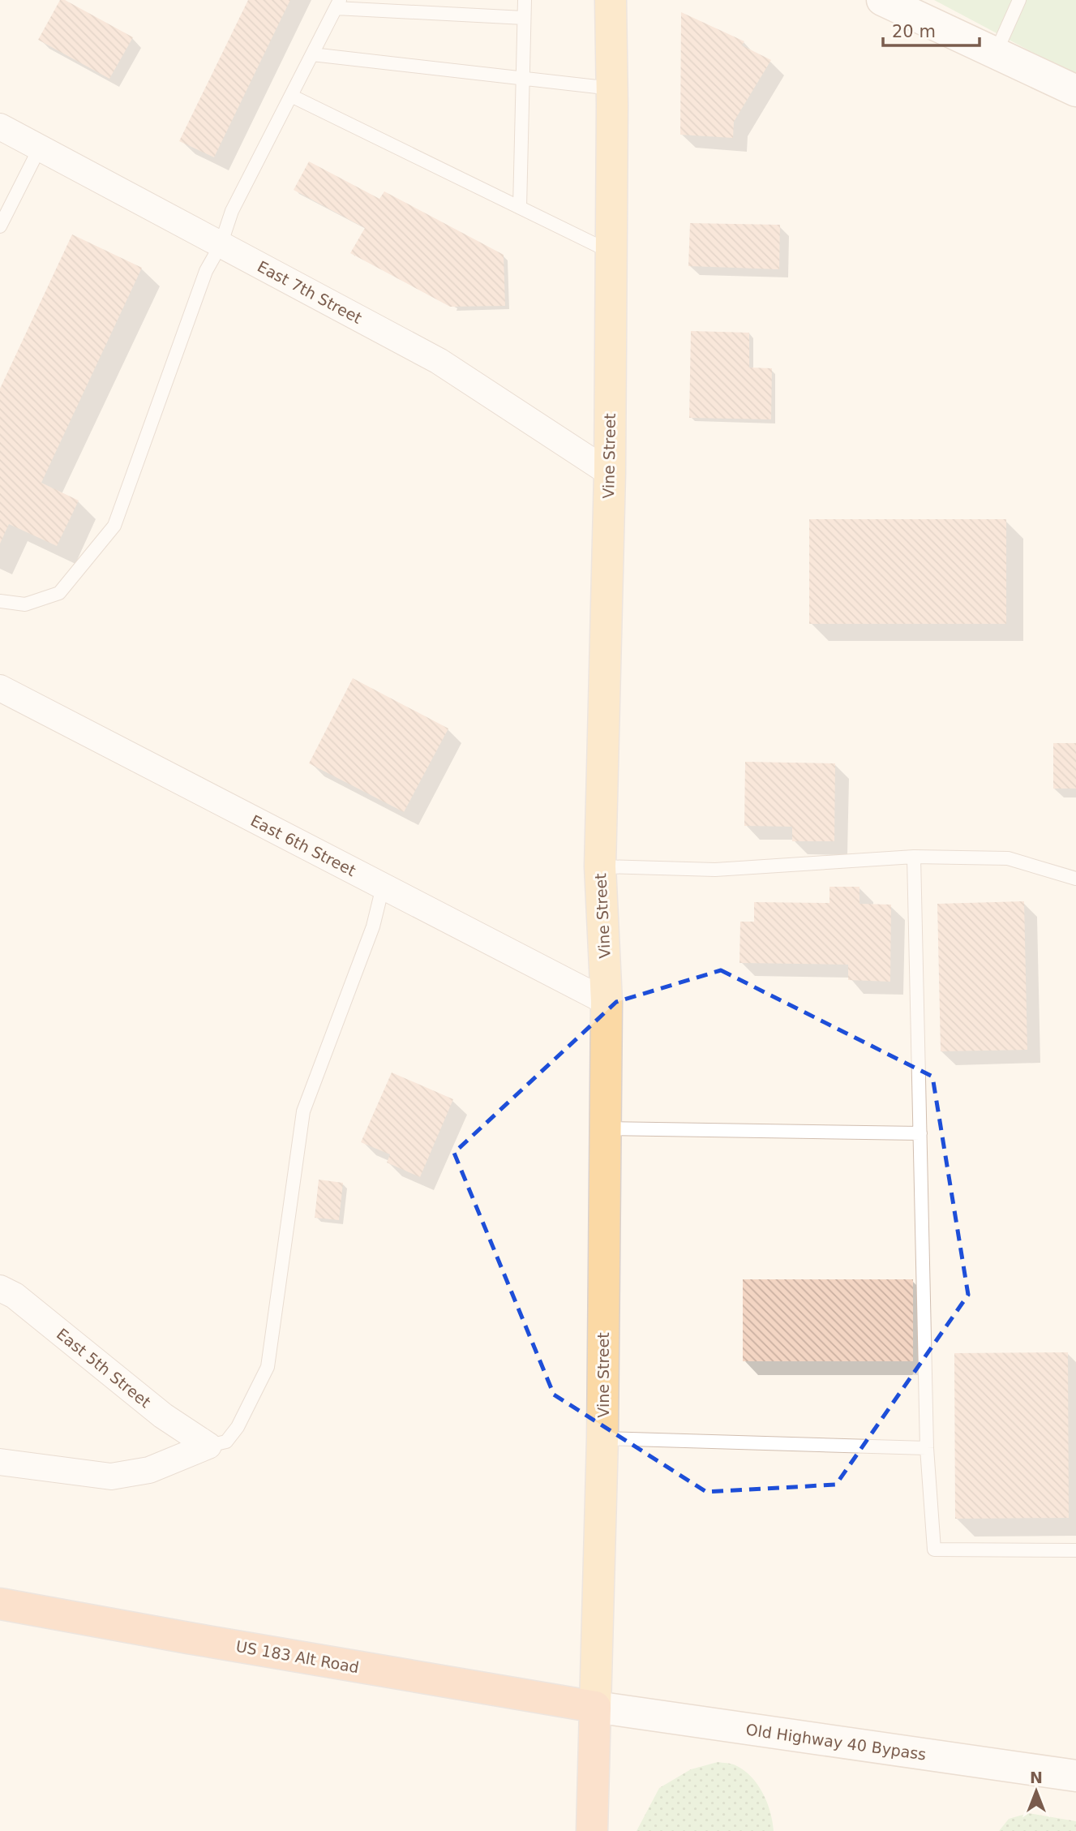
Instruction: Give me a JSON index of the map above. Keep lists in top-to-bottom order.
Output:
{
  "streets": {
    "highway": ["Vine Street", "US 183 Alt Road"],
    "main road": ["Old Highway 40 Bypass"],
    "street": ["East 7th Street", "East 6th Street", "East 5th Street"]
  },
  "crossings": [
    ["East 7th Street", "Vine Street"],
    ["Vine Street", "East 6th Street"],
    ["Vine Street", "US 183 Alt Road"],
    ["Vine Street", "Old Highway 40 Bypass"],
    ["US 183 Alt Road", "Old Highway 40 Bypass"]
  ],
  "scale_bar": "20 m",
  "north": "top"
}
